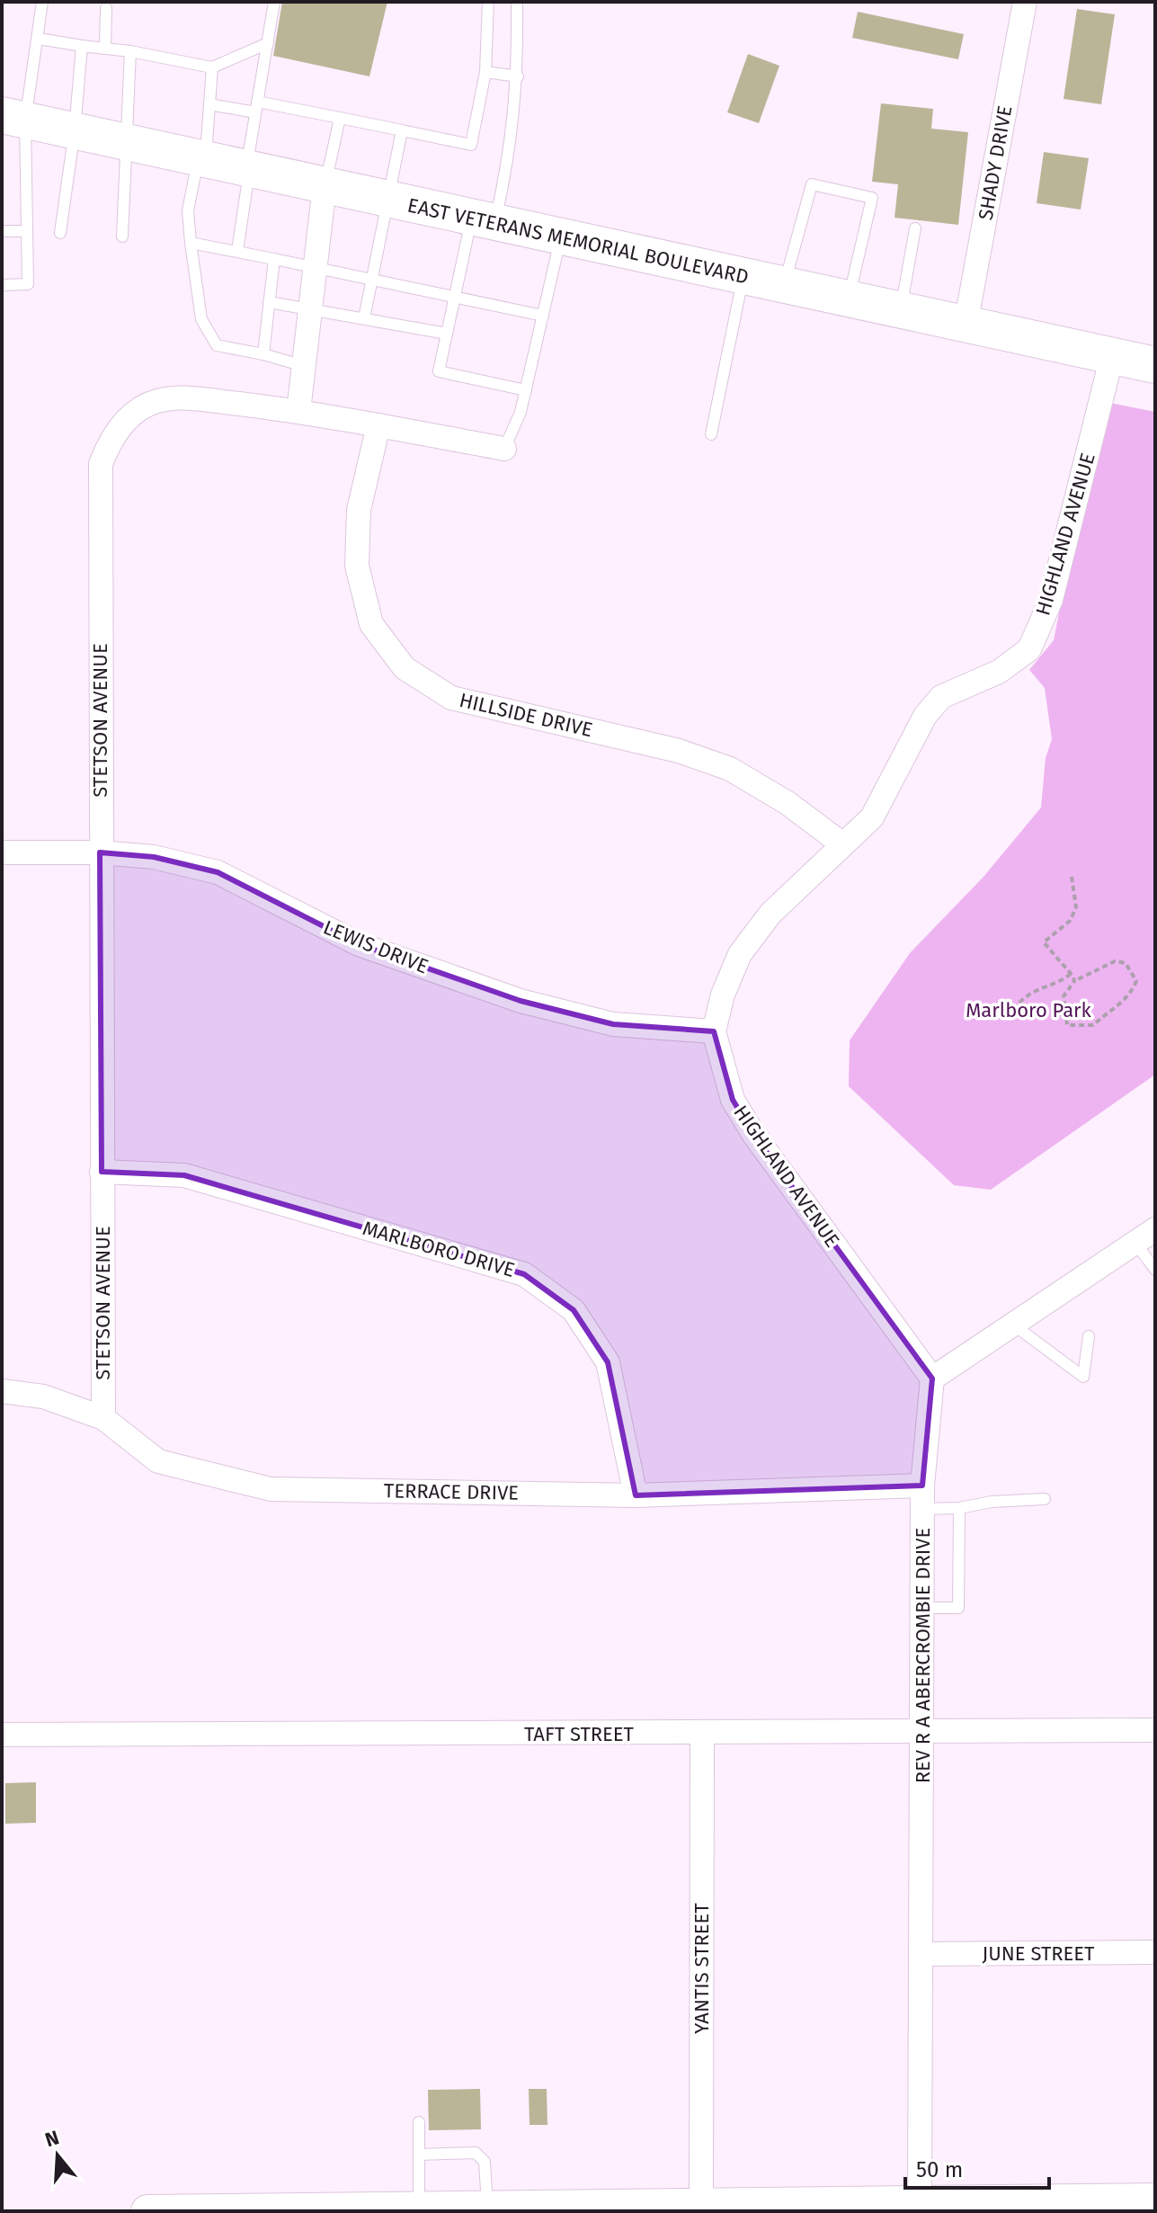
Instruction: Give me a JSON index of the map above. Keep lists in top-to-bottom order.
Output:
{
  "streets": {
    "main road": ["EAST VETERANS MEMORIAL BOULEVARD"],
    "street": [
      "SHADY DRIVE",
      "HIGHLAND AVENUE",
      "HILLSIDE DRIVE",
      "STETSON AVENUE",
      "LEWIS DRIVE",
      "MARLBORO DRIVE",
      "TERRACE DRIVE",
      "REV R A ABERCROMBIE DRIVE",
      "TAFT STREET",
      "JUNE STREET",
      "YANTIS STREET"
    ]
  },
  "crossings": [
    ["SHADY DRIVE", "EAST VETERANS MEMORIAL BOULEVARD"],
    ["EAST VETERANS MEMORIAL BOULEVARD", "HIGHLAND AVENUE"],
    ["HIGHLAND AVENUE", "HILLSIDE DRIVE"],
    ["HIGHLAND AVENUE", "LEWIS DRIVE"],
    ["HIGHLAND AVENUE", "REV R A ABERCROMBIE DRIVE"],
    ["HILLSIDE DRIVE", "STETSON AVENUE"],
    ["STETSON AVENUE", "LEWIS DRIVE"],
    ["STETSON AVENUE", "MARLBORO DRIVE"],
    ["STETSON AVENUE", "TERRACE DRIVE"],
    ["MARLBORO DRIVE", "TERRACE DRIVE"],
    ["TERRACE DRIVE", "REV R A ABERCROMBIE DRIVE"],
    ["REV R A ABERCROMBIE DRIVE", "TAFT STREET"],
    ["REV R A ABERCROMBIE DRIVE", "JUNE STREET"],
    ["TAFT STREET", "YANTIS STREET"]
  ],
  "parks": ["Marlboro Park"],
  "scale_bar": "50 m",
  "north": "top"
}
